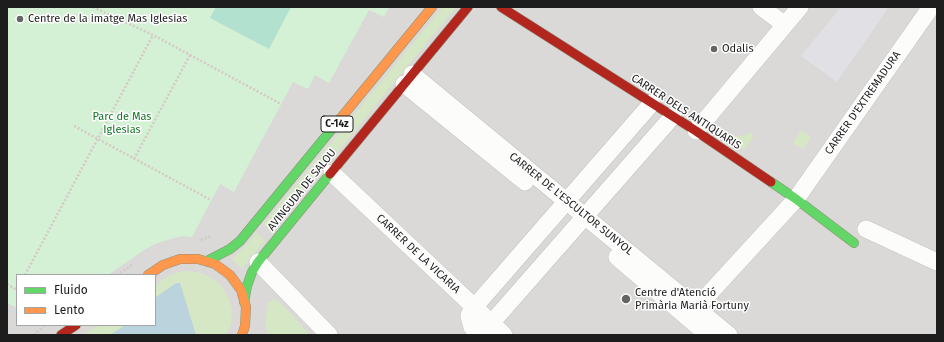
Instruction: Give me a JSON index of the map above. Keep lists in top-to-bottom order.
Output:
{
  "streets": {
    "main road": ["CARRER DELS ANTIQUARIS", "C-14z", "AVINGUDA DE SALOU"],
    "street": ["CARRER D'EXTREMADURA", "CARRER DE L'ESCULTOR SUNYOL", "CARRER DE LA VICARIA"]
  },
  "crossings": [
    ["CARRER D'EXTREMADURA", "CARRER DELS ANTIQUARIS"],
    ["CARRER D'EXTREMADURA", "CARRER DE L'ESCULTOR SUNYOL"],
    ["C-14z", "AVINGUDA DE SALOU"],
    ["AVINGUDA DE SALOU", "CARRER DE L'ESCULTOR SUNYOL"],
    ["AVINGUDA DE SALOU", "CARRER DE LA VICARIA"]
  ],
  "parks": ["Parc de Mas Iglesias"],
  "places": ["Centre de la imatge Mas Iglesias", "Odalis", "Centre d'Atenció Primària Marià Fortuny"],
  "legend": ["Fluido", "Lento"]
}
